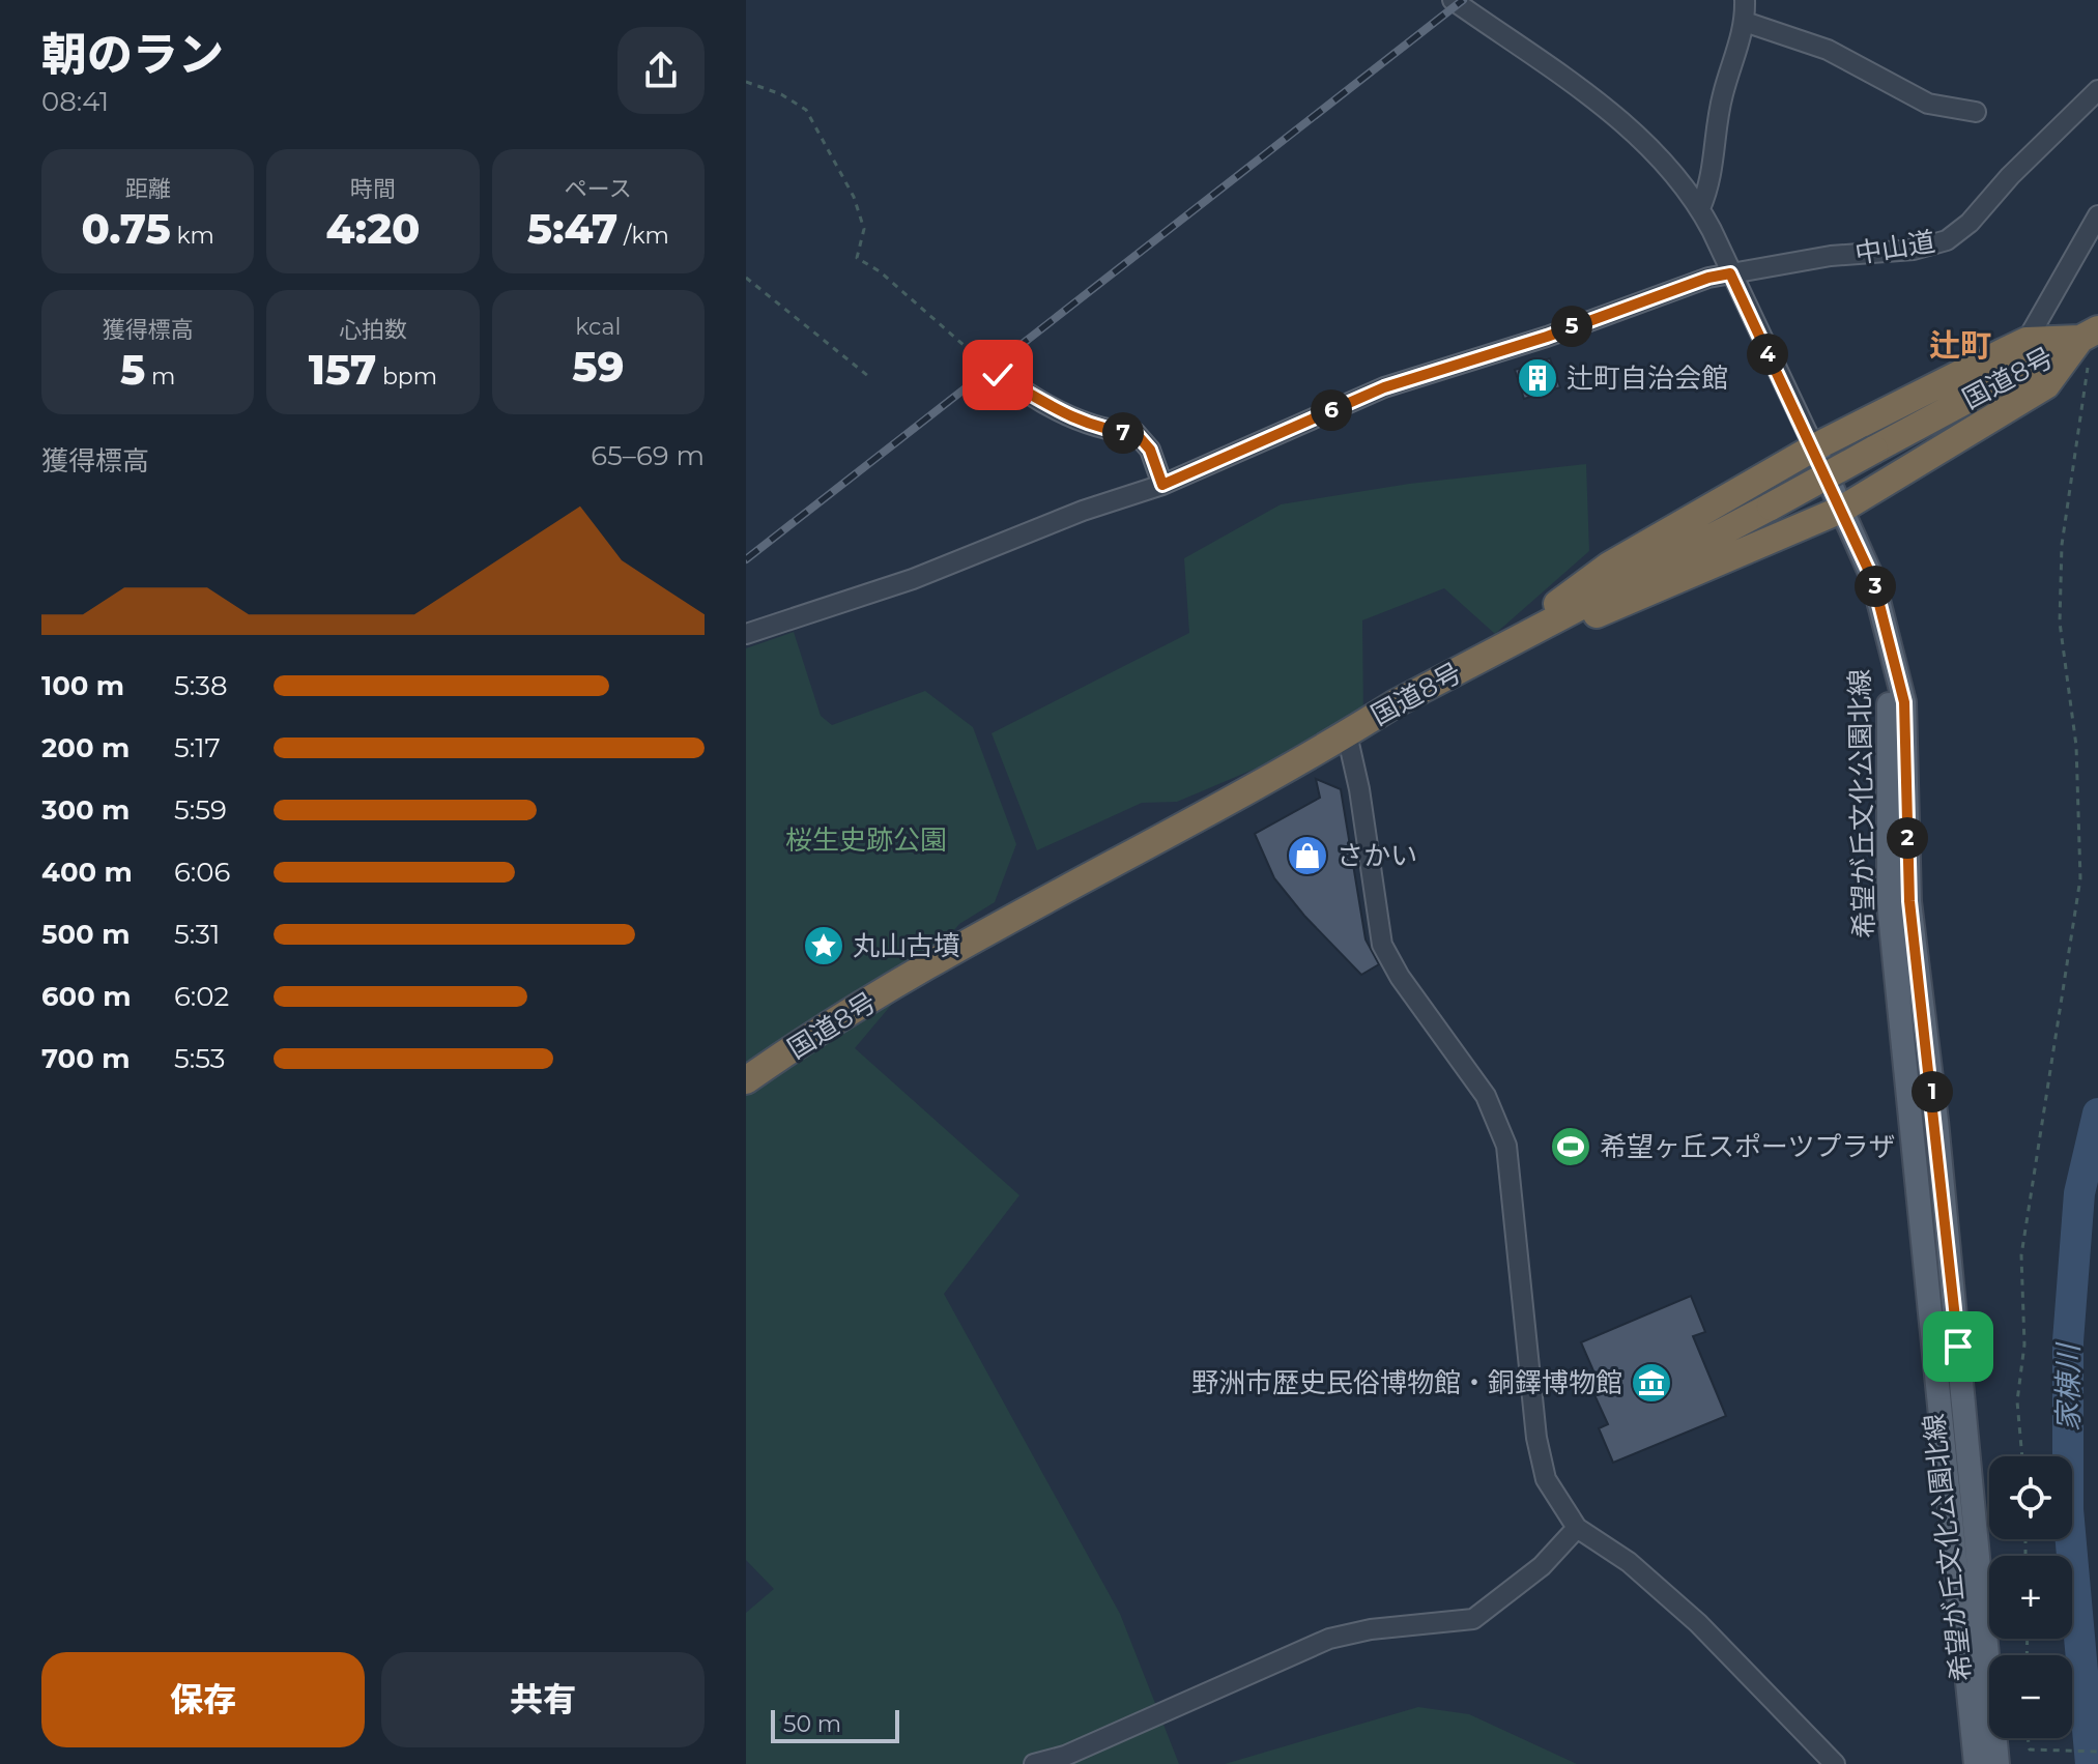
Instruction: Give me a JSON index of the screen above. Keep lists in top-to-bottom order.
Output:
{
  "streets": {
    "highway": ["国道8号"],
    "main road": ["希望が丘文化公園北線"],
    "street": ["中山道"]
  },
  "districts": ["辻町"],
  "water": ["家棟川"],
  "parks": ["桜生史跡公園"],
  "places": {
    "building": ["辻町自治会館"],
    "shop": ["さかい"],
    "place": ["丸山古墳"],
    "sports": ["希望ヶ丘スポーツプラザ"],
    "museum": ["野洲市歴史民俗博物館・銅鐸博物館"]
  },
  "scale_bar": "50 m",
  "page": {
    "heading": ["朝のラン", "08:41"],
    "stats": [
      ["距離", "0.75 km"],
      ["時間", "4:20"],
      ["ペース", "5:47 /km"],
      ["獲得標高", "5 m"],
      ["心拍数", "157 bpm"],
      ["kcal", "59"]
    ],
    "pins": [
      "5",
      "4",
      "6",
      "7",
      "3",
      "2",
      "1"
    ],
    "chart": ["獲得標高", "65–69 m"],
    "list": [
      {
        "name": "100 m",
        "note": "5:38"
      },
      {
        "name": "200 m",
        "note": "5:17"
      },
      {
        "name": "300 m",
        "note": "5:59"
      },
      {
        "name": "400 m",
        "note": "6:06"
      },
      {
        "name": "500 m",
        "note": "5:31"
      },
      {
        "name": "600 m",
        "note": "6:02"
      },
      {
        "name": "700 m",
        "note": "5:53"
      }
    ],
    "map_buttons": ["+", "−"],
    "buttons": ["保存", "共有"],
    "scale": "50 m"
  }
}
